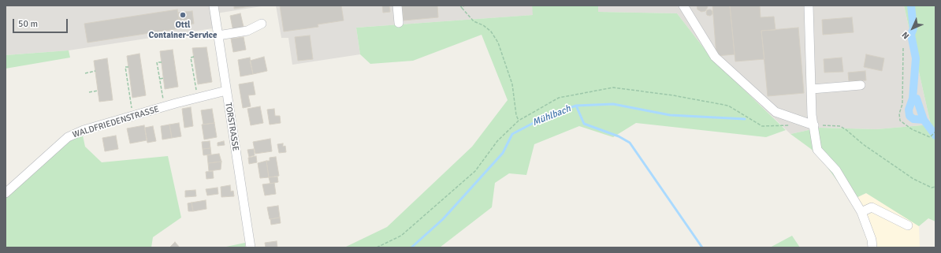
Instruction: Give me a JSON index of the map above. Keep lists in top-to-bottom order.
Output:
{
  "streets": {
    "street": ["WALDFRIEDENSTRASSE", "TORSTRASSE"]
  },
  "crossings": [
    ["WALDFRIEDENSTRASSE", "TORSTRASSE"]
  ],
  "water": ["Mühlbach"],
  "places": ["Ottl Container-Service"],
  "scale_bar": "50 m",
  "north": "bottom left"
}
